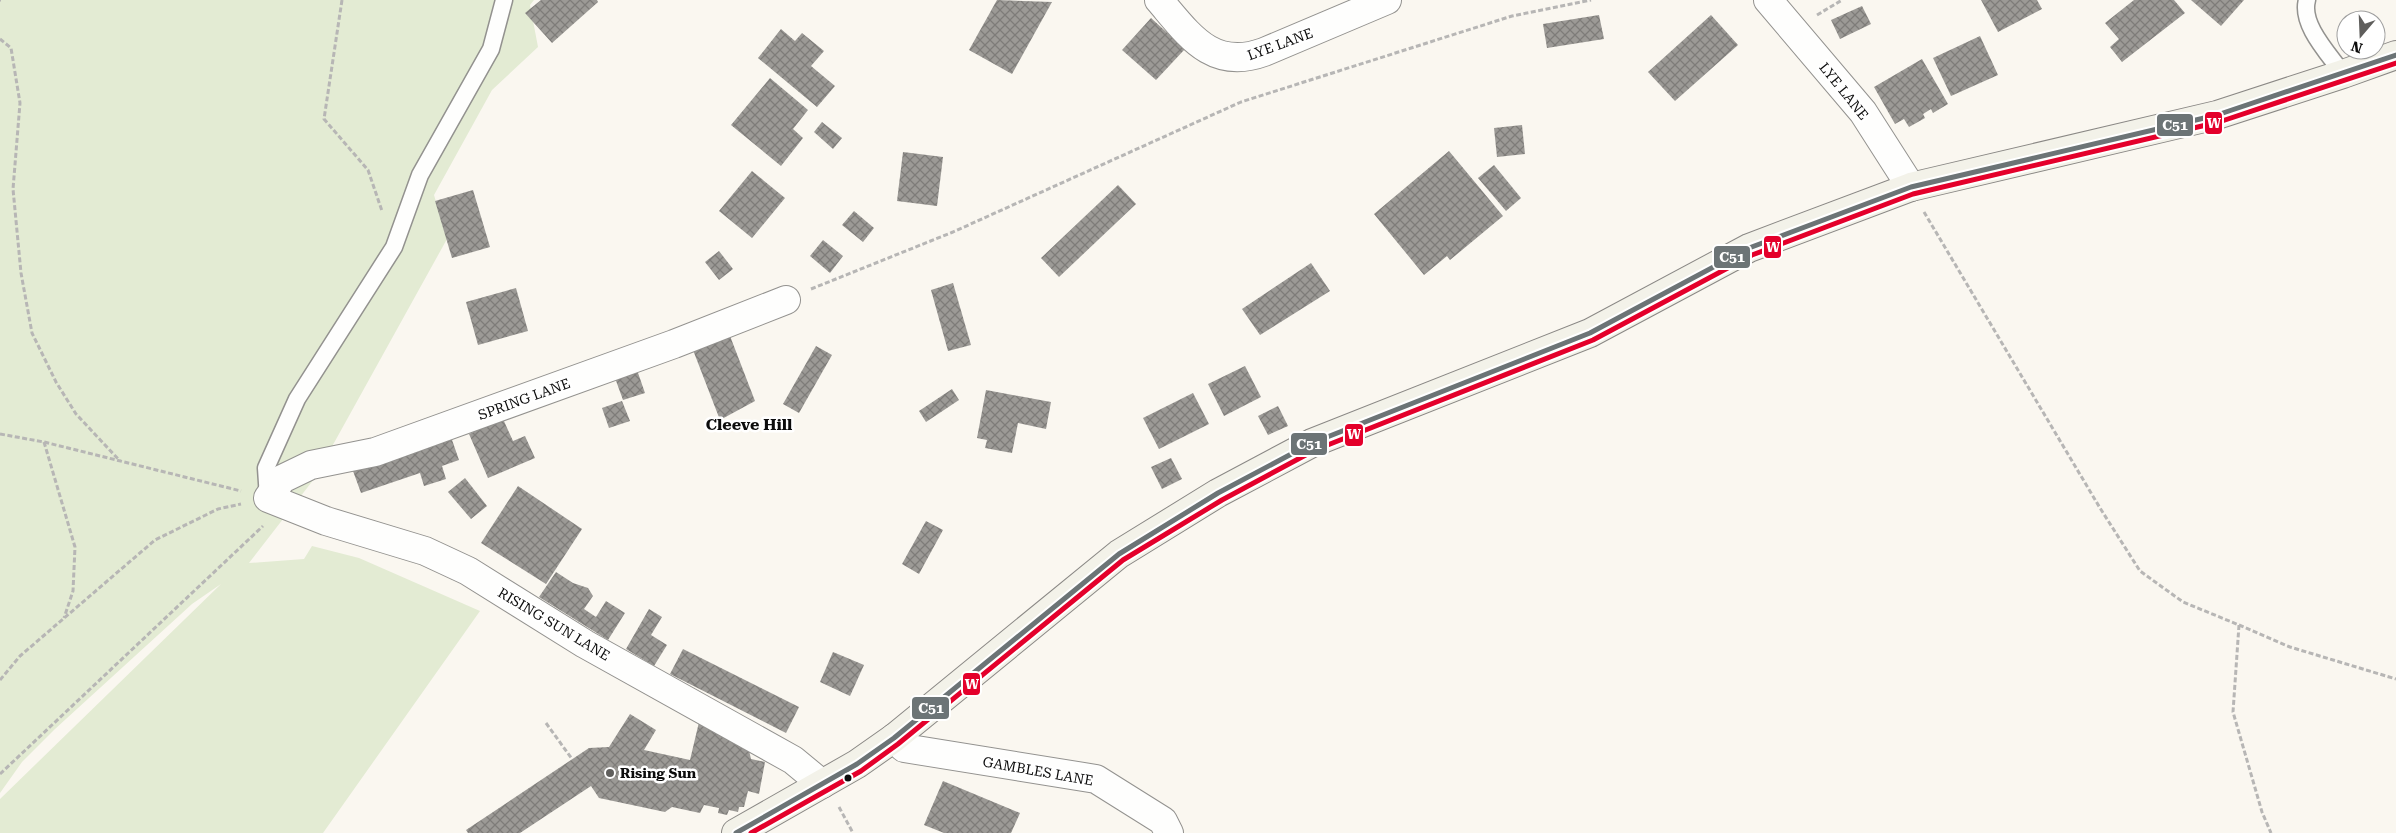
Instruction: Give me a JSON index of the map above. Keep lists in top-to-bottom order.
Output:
{
  "streets": {
    "street": [
      "LYE LANE",
      "SPRING LANE",
      "RISING SUN LANE",
      "GAMBLES LANE"
    ]
  },
  "crossings": [
    ["SPRING LANE", "RISING SUN LANE"]
  ],
  "districts": ["Cleeve Hill"],
  "places": ["Rising Sun"],
  "lines": ["transit line C51", "transit line W"],
  "north": "bottom"
}
